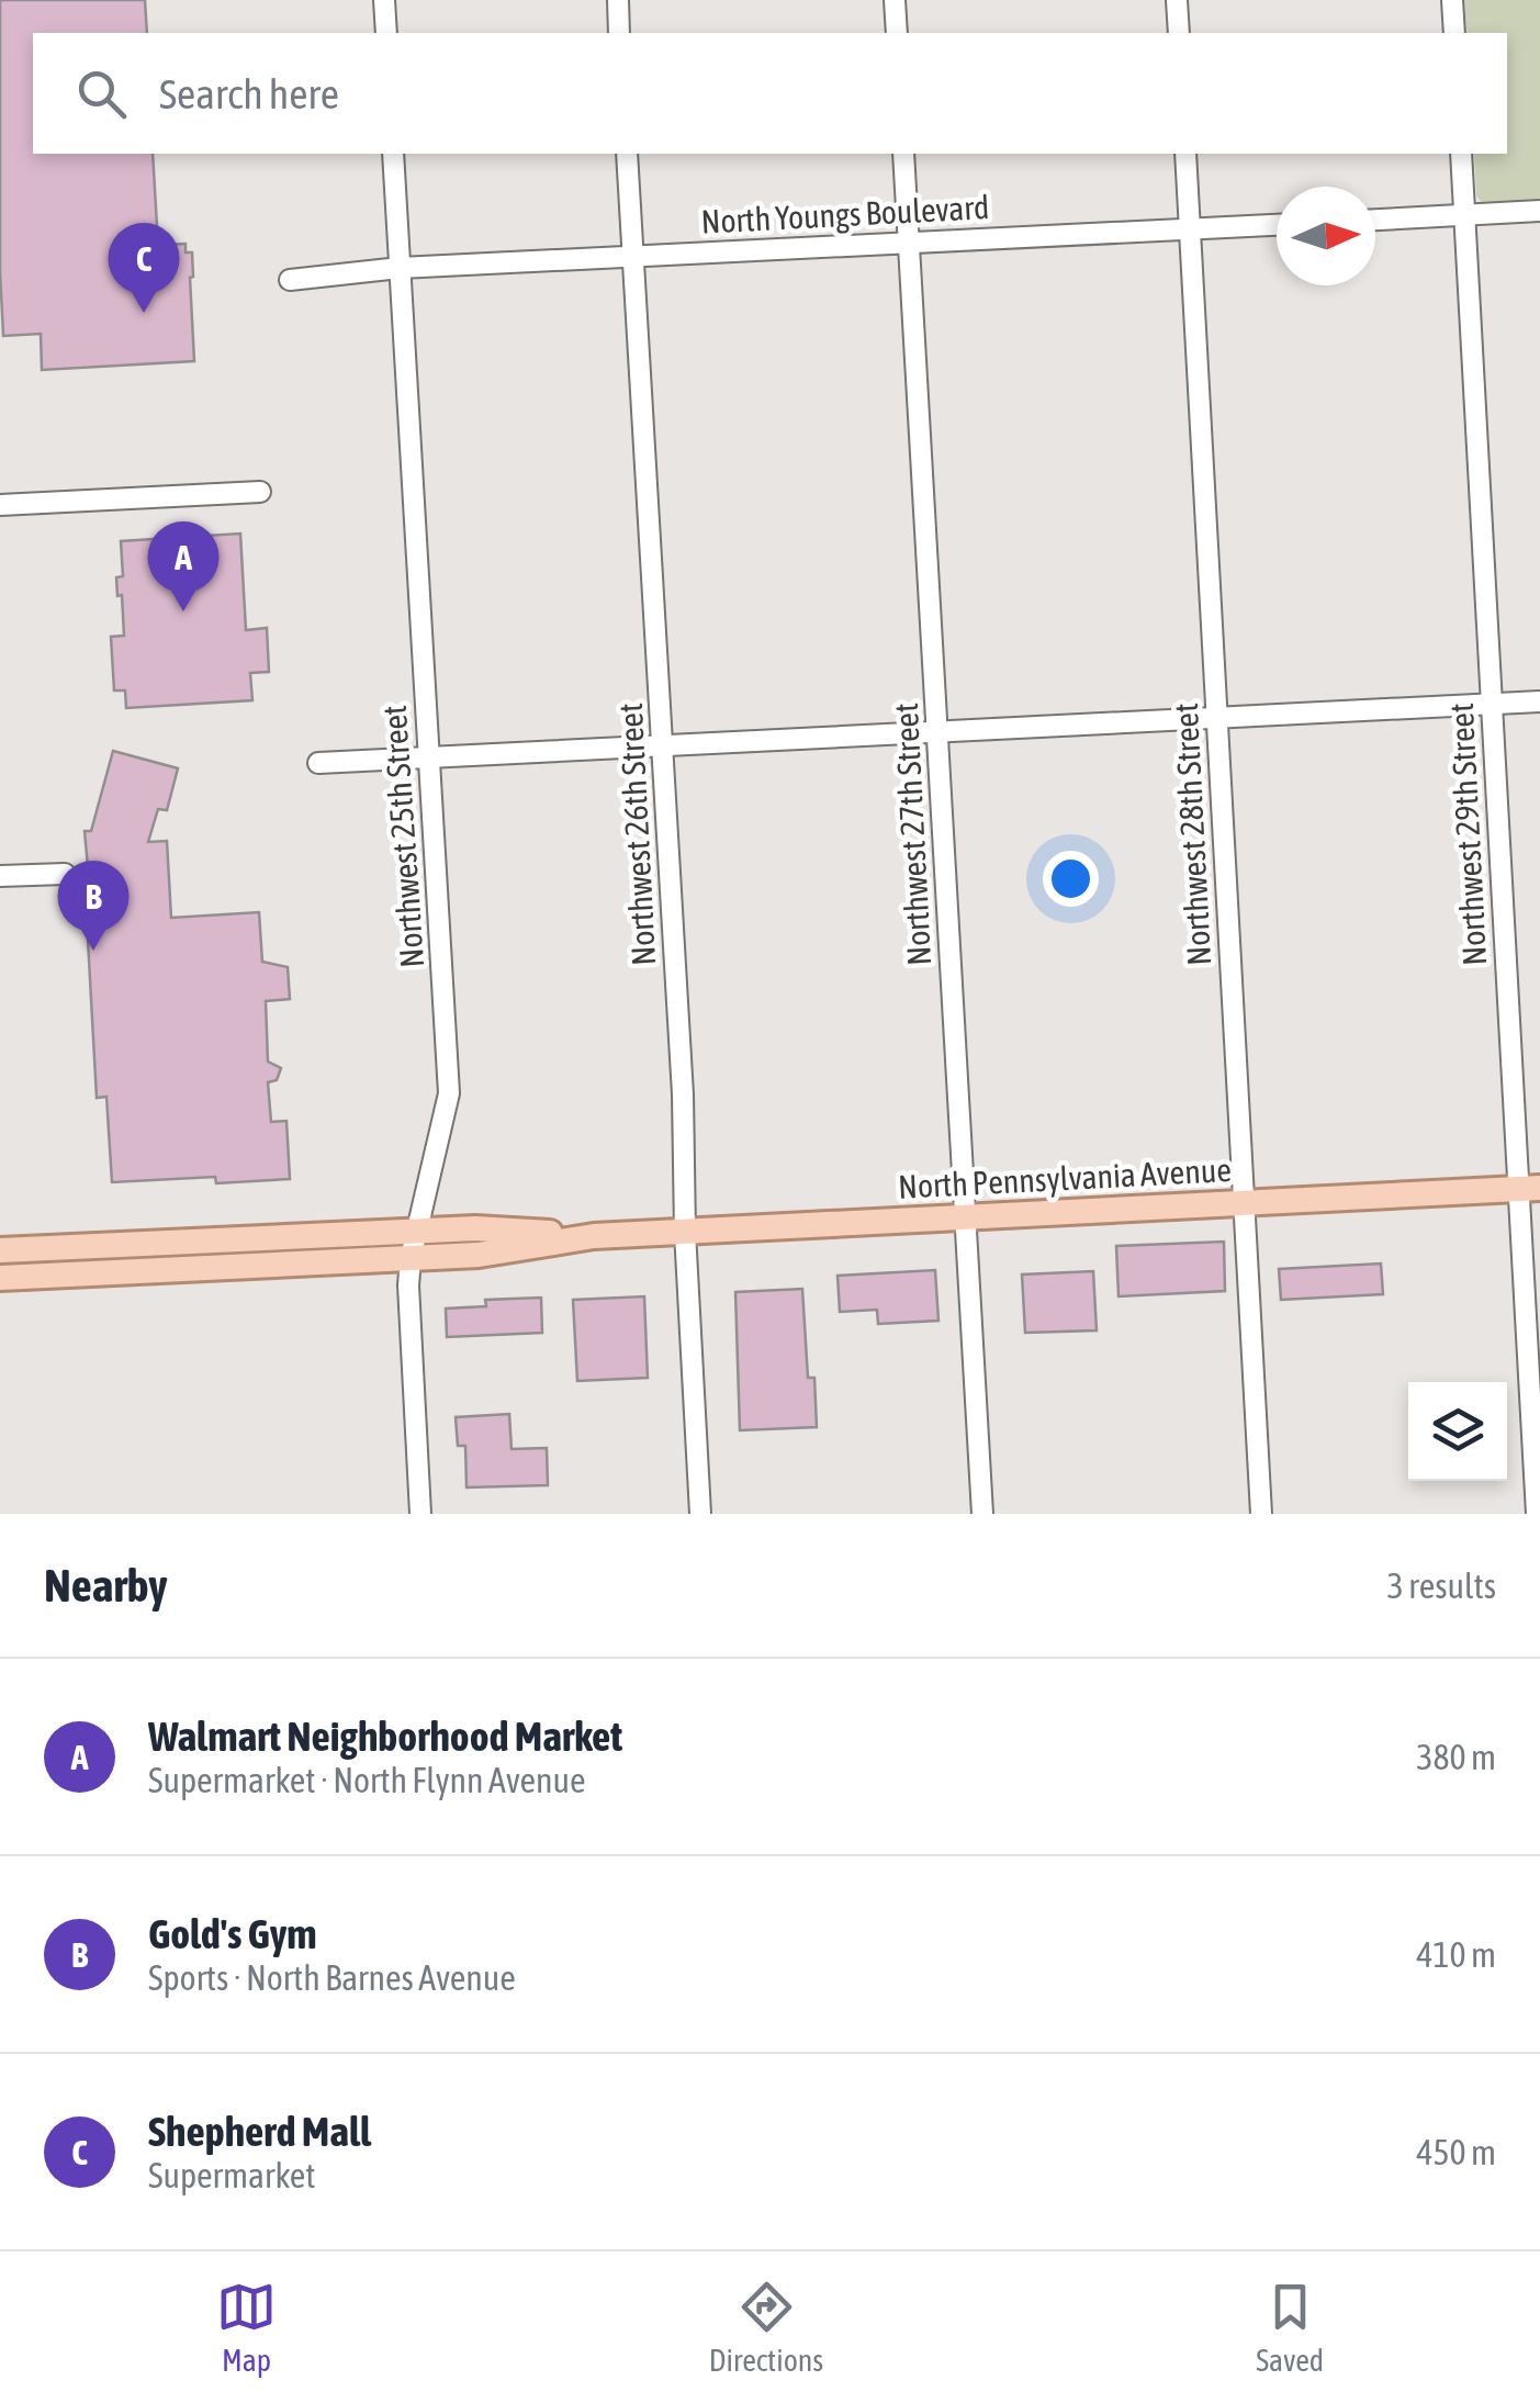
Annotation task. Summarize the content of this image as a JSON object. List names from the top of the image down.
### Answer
{
  "streets": {
    "main road": ["North Pennsylvania Avenue"],
    "street": [
      "North Youngs Boulevard",
      "Northwest 26th Street",
      "Northwest 27th Street",
      "Northwest 28th Street",
      "Northwest 29th Street",
      "Northwest 25th Street"
    ]
  },
  "crossings": [
    ["North Youngs Boulevard", "Northwest 26th Street"],
    ["North Youngs Boulevard", "Northwest 27th Street"],
    ["North Youngs Boulevard", "Northwest 28th Street"],
    ["North Youngs Boulevard", "Northwest 25th Street"],
    ["Northwest 26th Street", "North Pennsylvania Avenue"],
    ["Northwest 27th Street", "North Pennsylvania Avenue"],
    ["Northwest 28th Street", "North Pennsylvania Avenue"],
    ["Northwest 29th Street", "North Pennsylvania Avenue"],
    ["Northwest 25th Street", "North Pennsylvania Avenue"]
  ],
  "north": "right",
  "page": {
    "search": "Search here",
    "pins": ["C", "A", "B"],
    "heading": ["Nearby", "3 results"],
    "list": [
      {
        "mark": "A",
        "name": "Walmart Neighborhood Market",
        "note": "Supermarket · North Flynn Avenue",
        "value": "380 m"
      },
      {
        "mark": "B",
        "name": "Gold's Gym",
        "note": "Sports · North Barnes Avenue",
        "value": "410 m"
      },
      {
        "mark": "C",
        "name": "Shepherd Mall",
        "note": "Supermarket",
        "value": "450 m"
      }
    ],
    "nav": ["Map", "Directions", "Saved"]
  }
}
